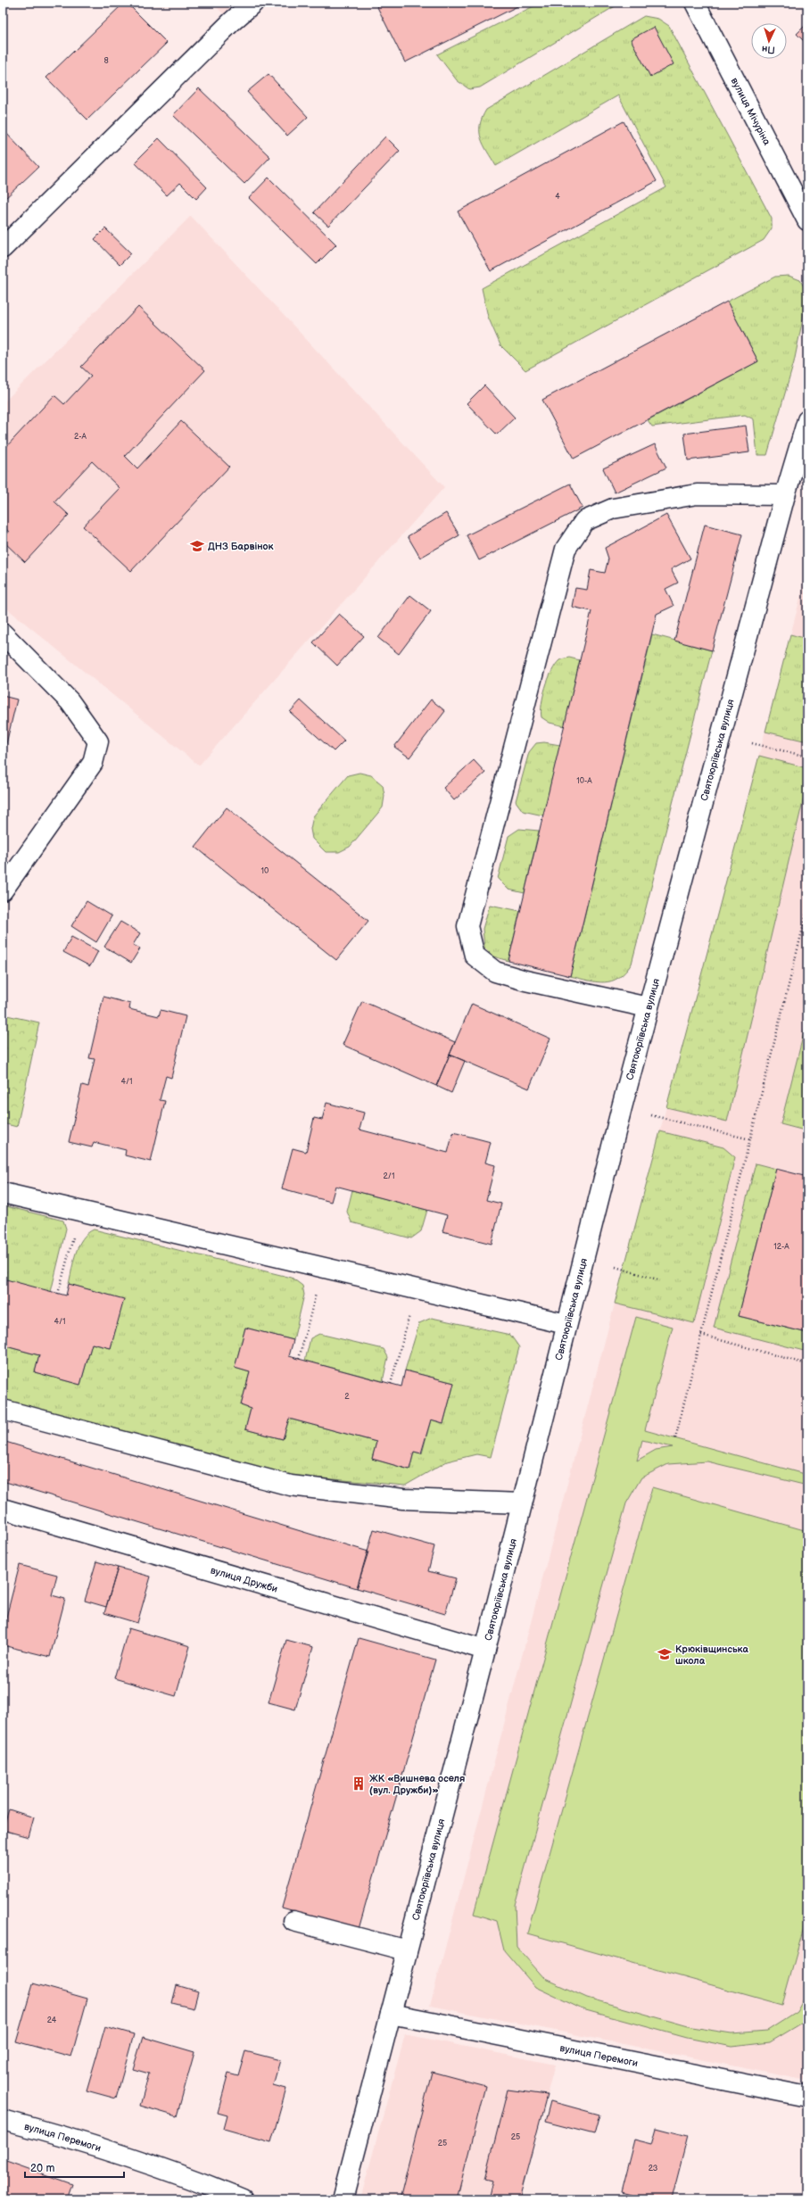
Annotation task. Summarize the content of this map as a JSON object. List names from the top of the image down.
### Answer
{
  "streets": {
    "street": [
      "вулиця Мічуріна",
      "Святоюріївська вулиця",
      "вулиця Дружби",
      "вулиця Перемоги"
    ]
  },
  "crossings": [
    ["Святоюріївська вулиця", "вулиця Дружби"],
    ["Святоюріївська вулиця", "вулиця Перемоги"]
  ],
  "places": {
    "school or university": ["ДНЗ Барвінок", "Крюківщинська школа"],
    "building": ["ЖК «Вишнева оселя (вул. Дружби)»"]
  },
  "house_numbers": [
    "8",
    "4",
    "2-А",
    "10-А",
    "10",
    "4/1",
    "2/1",
    "12-А",
    "4/1",
    "2",
    "24",
    "25",
    "25",
    "23"
  ],
  "scale_bar": "20 m",
  "north": "bottom"
}
